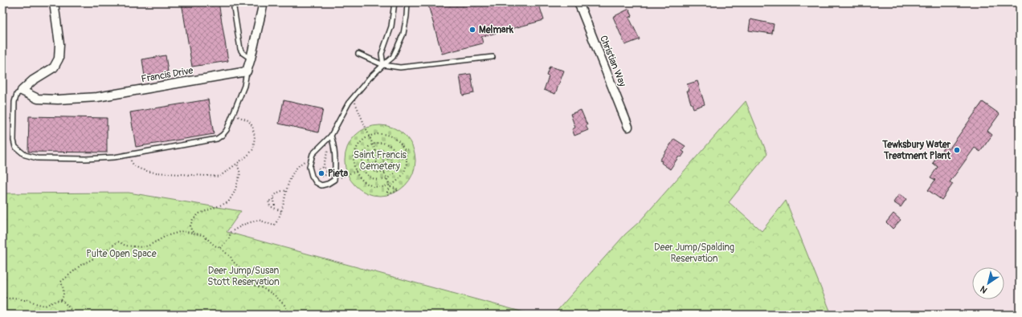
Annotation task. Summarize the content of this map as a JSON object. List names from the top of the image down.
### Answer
{
  "streets": {
    "street": ["Christian Way", "Francis Drive"]
  },
  "parks": [
    "Saint Francis Cemetery",
    "Deer Jump/Spalding Reservation",
    "Pulte Open Space",
    "Deer Jump/Susan Stott Reservation"
  ],
  "places": ["Melmark", "Tewksbury Water Treatment Plant", "Pieta"],
  "north": "bottom left"
}
